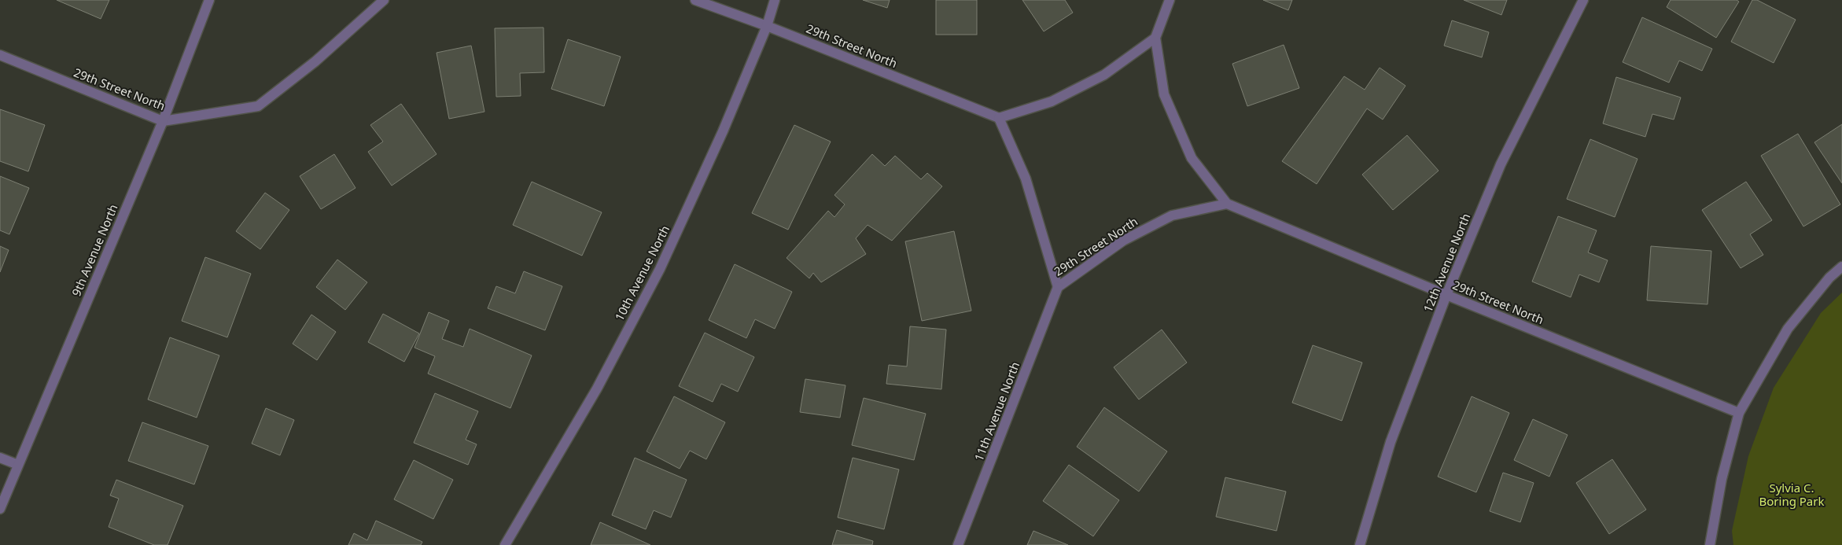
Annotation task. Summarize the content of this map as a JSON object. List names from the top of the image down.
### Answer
{
  "streets": {
    "street": [
      "29th Street North",
      "9th Avenue North",
      "12th Avenue North",
      "10th Avenue North",
      "11th Avenue North"
    ]
  },
  "crossings": [
    ["29th Street North", "9th Avenue North"],
    ["29th Street North", "12th Avenue North"],
    ["29th Street North", "10th Avenue North"],
    ["29th Street North", "11th Avenue North"]
  ],
  "parks": ["Sylvia C. Boring Park"]
}
